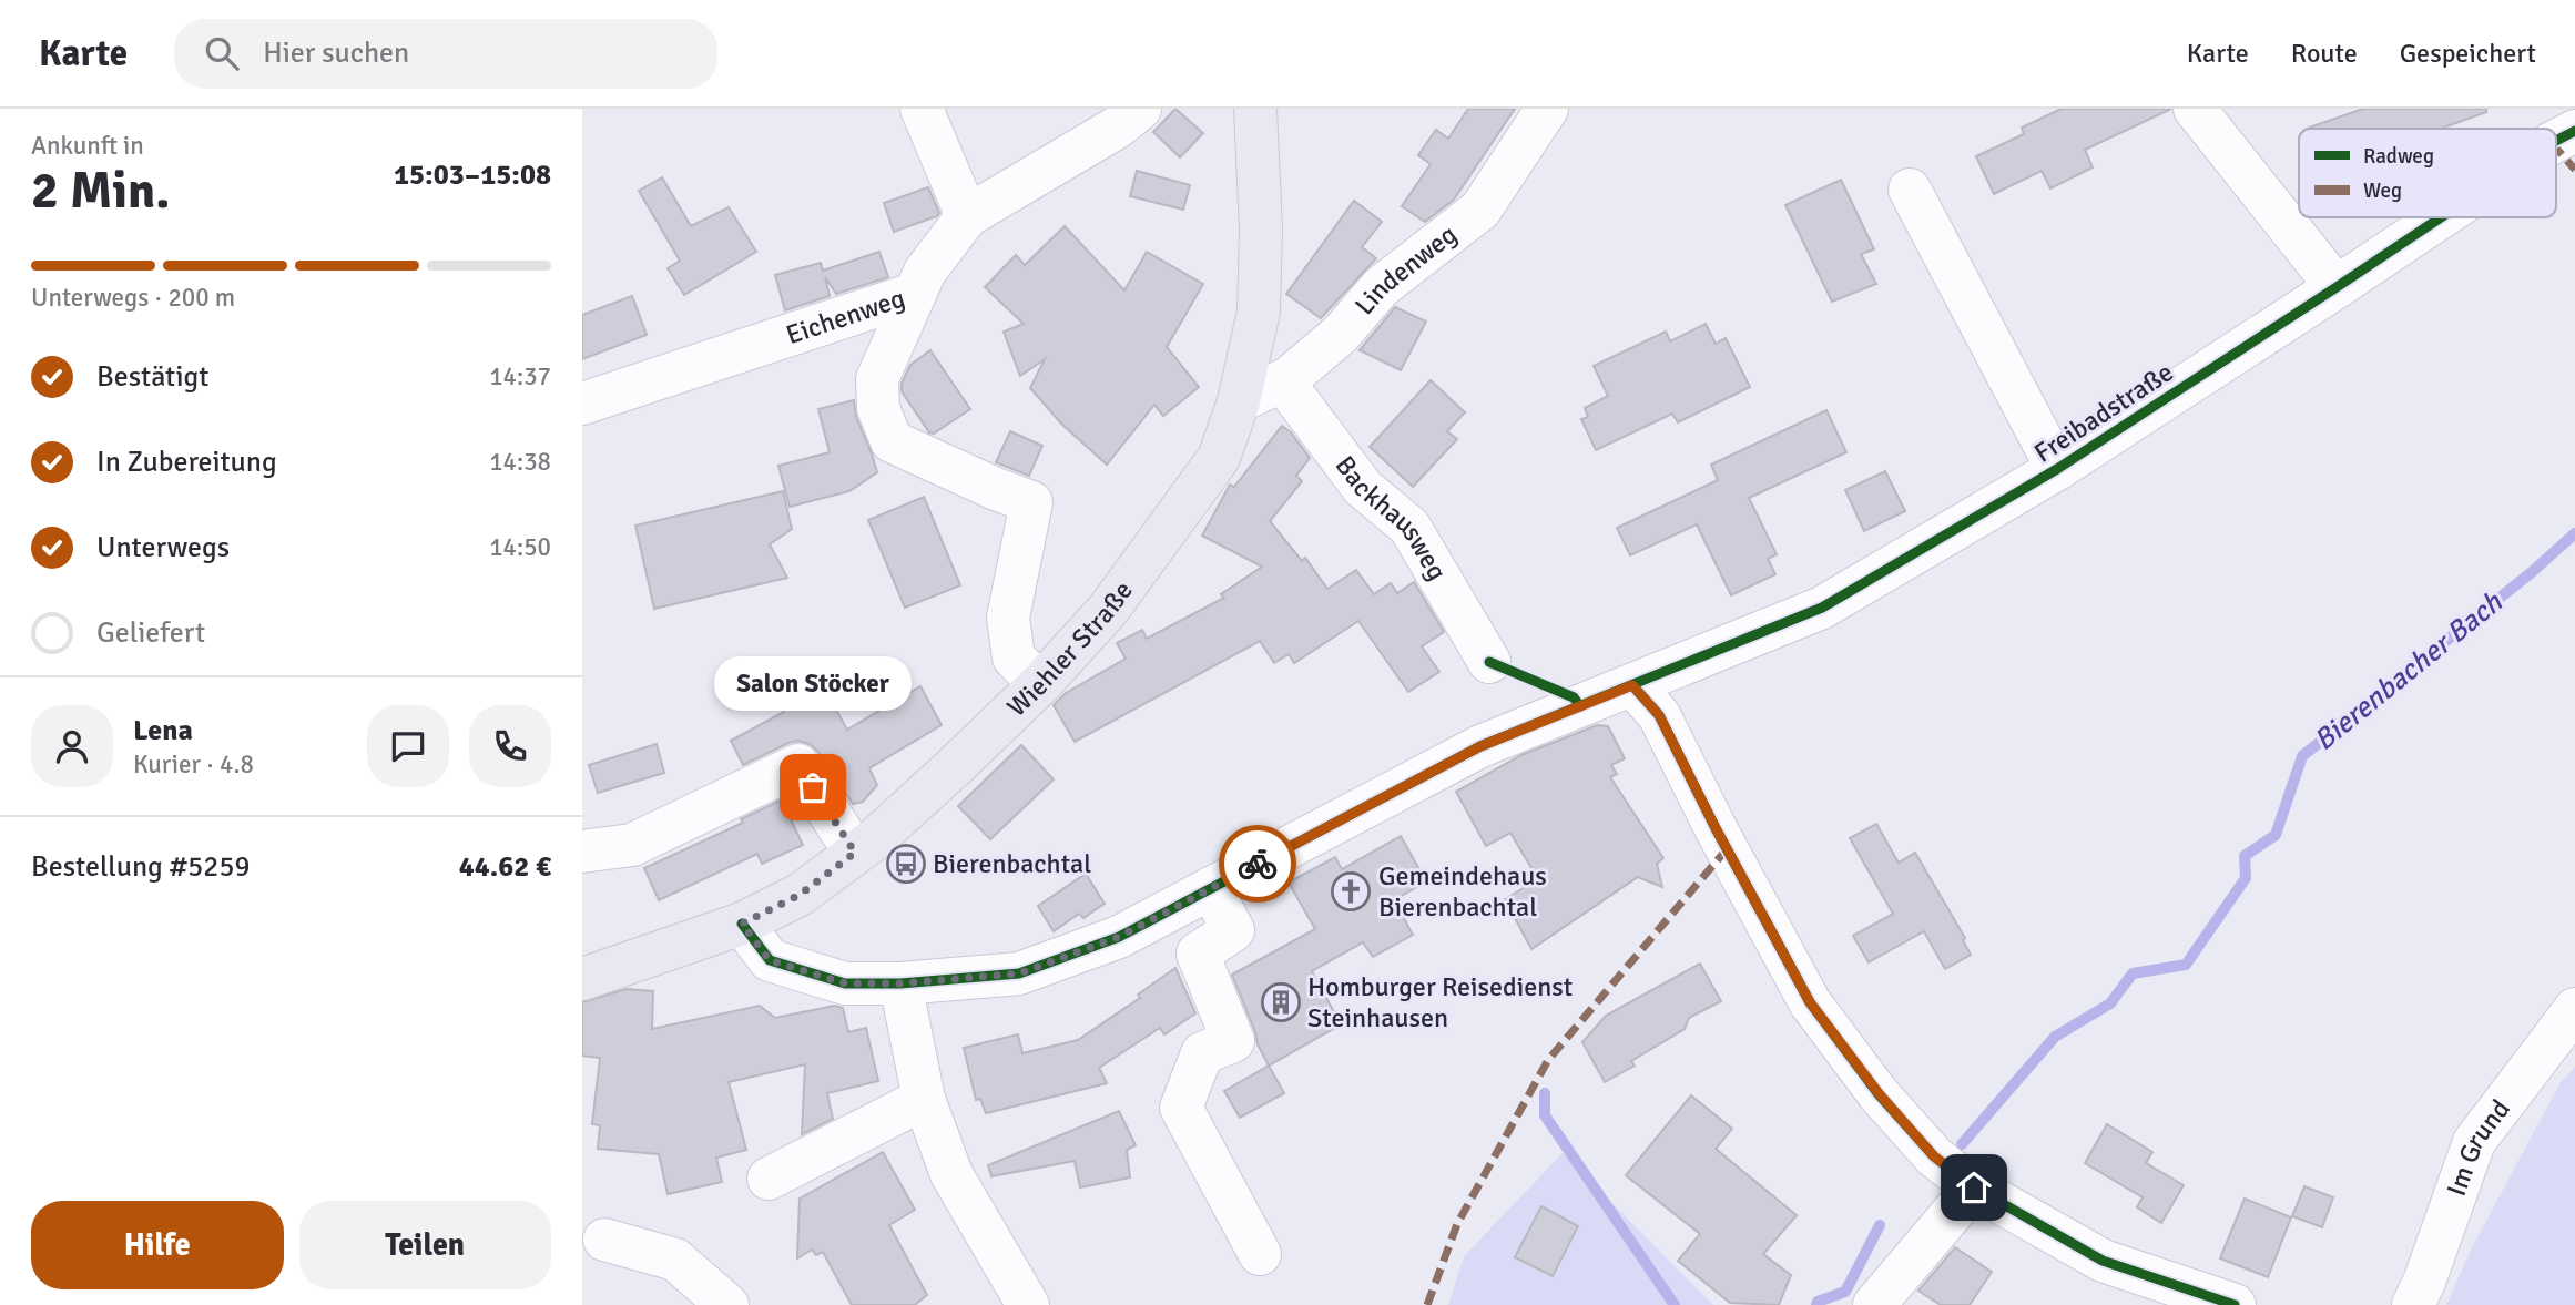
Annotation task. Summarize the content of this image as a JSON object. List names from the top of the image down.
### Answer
{
  "streets": {
    "main road": ["Wiehler Straße"],
    "street": [
      "Lindenweg",
      "Eichenweg",
      "Freibadstraße",
      "Backhausweg",
      "Im Grund"
    ]
  },
  "crossings": [
    ["Lindenweg", "Backhausweg"],
    ["Lindenweg", "Wiehler Straße"],
    ["Freibadstraße", "Wiehler Straße"]
  ],
  "water": ["Bierenbacher Bach"],
  "places": {
    "other": ["Salon Stöcker"],
    "bus stop": ["Bierenbachtal"],
    "church": ["Gemeindehaus Bierenbachtal"],
    "building": ["Homburger Reisedienst Steinhausen"]
  },
  "legend": ["Radweg", "Weg"],
  "page": {
    "header": "Karte",
    "search": "Hier suchen",
    "nav": ["Karte", "Route", "Gespeichert"],
    "heading": ["2 Min.", "Ankunft in", "15:03–15:08"],
    "panel": [
      "Lena",
      "Kurier · 4.8",
      "Bestellung #5259",
      "44.62 €"
    ],
    "bar": "Unterwegs · 200 m",
    "list": [
      ["Bestätigt", "14:37"],
      ["In Zubereitung", "14:38"],
      ["Unterwegs", "14:50"],
      "Geliefert"
    ],
    "bubble": "Salon Stöcker",
    "buttons": ["Hilfe", "Teilen"]
  }
}
